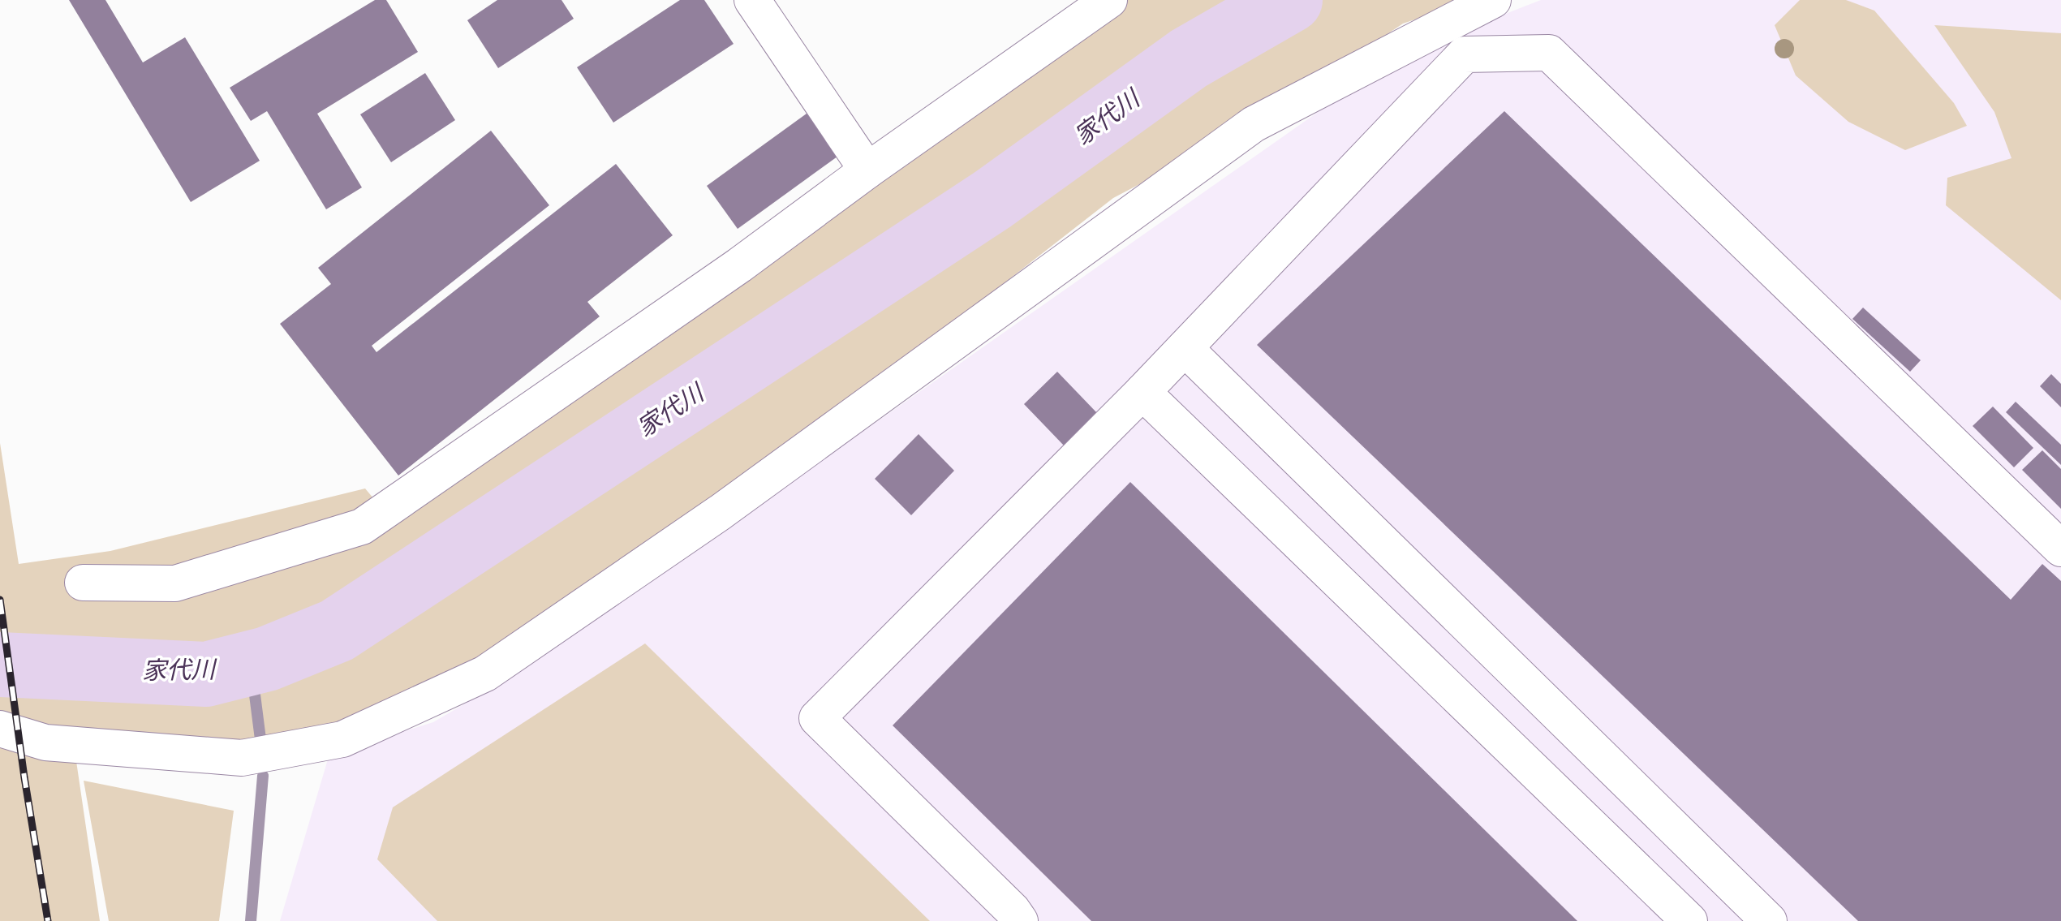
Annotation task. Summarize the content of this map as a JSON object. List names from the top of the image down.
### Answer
{
  "water": ["家代川"]
}
